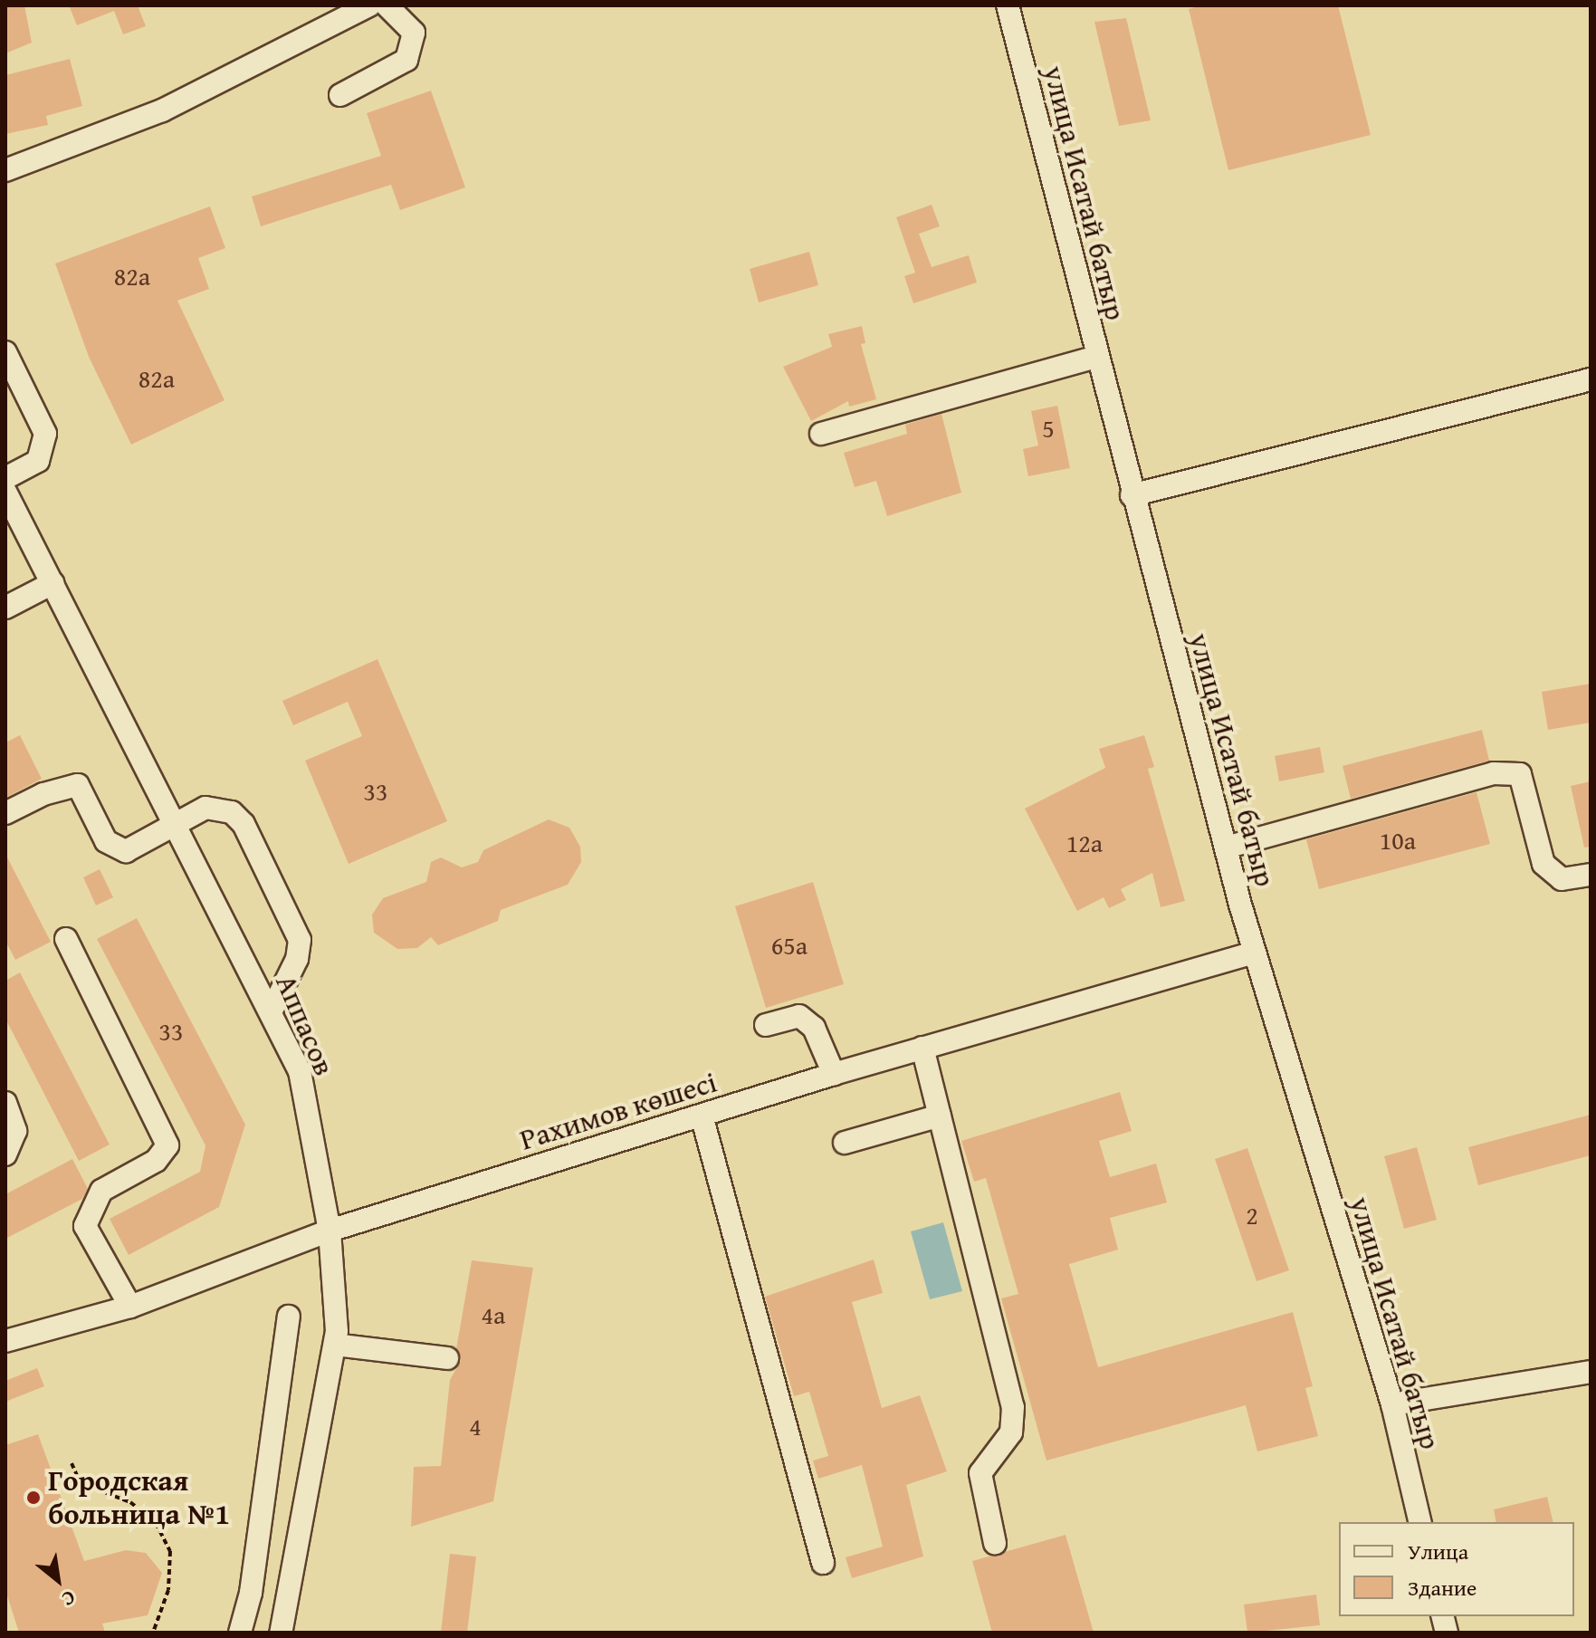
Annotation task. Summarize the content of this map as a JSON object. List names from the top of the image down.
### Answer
{
  "streets": {
    "street": ["улица Исатай батыр", "Аппасов", "Рахимов көшесі"]
  },
  "crossings": [
    ["улица Исатай батыр", "Рахимов көшесі"],
    ["Аппасов", "Рахимов көшесі"]
  ],
  "places": ["Городская больница №1"],
  "house_numbers": [
    "82а",
    "82а",
    "5",
    "33",
    "10а",
    "12а",
    "65а",
    "33",
    "2",
    "4а",
    "4"
  ],
  "legend": ["Улица", "Здание"],
  "north": "bottom right"
}
